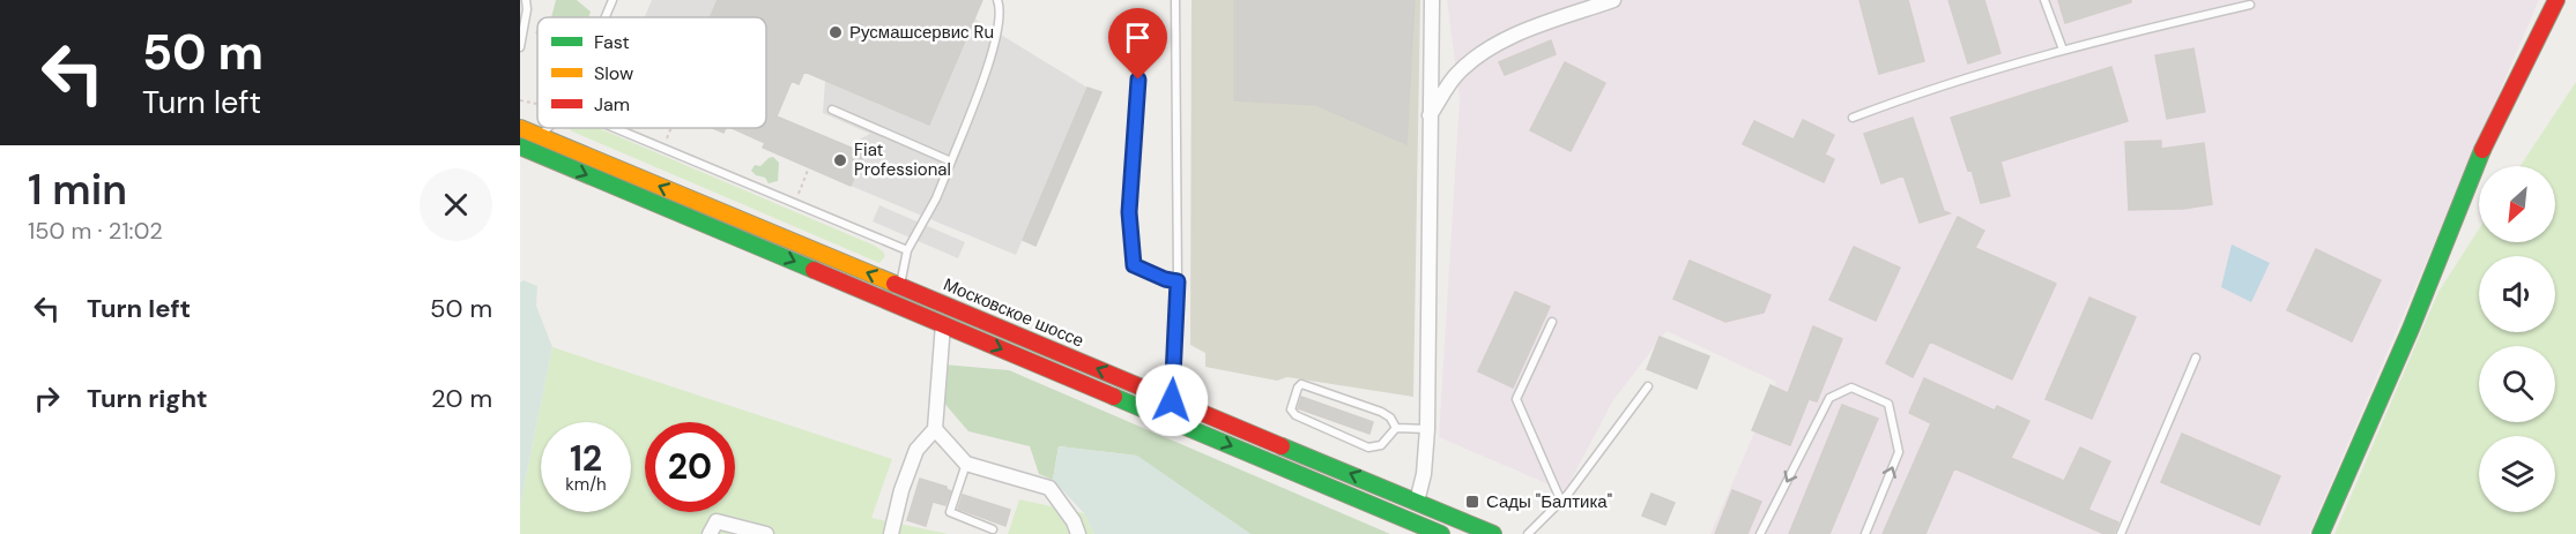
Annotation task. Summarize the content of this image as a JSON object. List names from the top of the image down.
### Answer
{
  "streets": {
    "main road": ["Московское шоссе"]
  },
  "places": {
    "other": ["Русмашсервис Ru", "Fiat Professional"],
    "transit": ["Сады \"Балтика\""]
  },
  "legend": ["Fast", "Slow", "Jam"],
  "north": "bottom left",
  "page": {
    "turn": ["50 m", "Turn left"],
    "heading": ["1 min", "150 m · 21:02"],
    "list": [
      {
        "name": "Turn left",
        "value": "50 m"
      },
      {
        "name": "Turn right",
        "value": "20 m"
      }
    ],
    "speed": "12 km/h",
    "limit": "20"
  }
}
